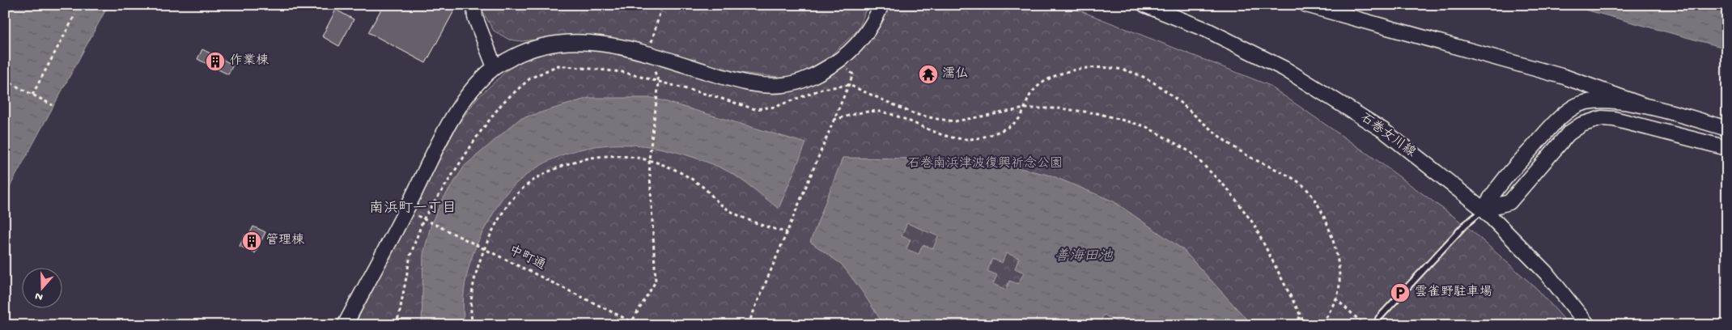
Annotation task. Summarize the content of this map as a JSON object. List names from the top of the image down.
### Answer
{
  "streets": {
    "street": ["石巻女川線"],
    "path": ["中町通"]
  },
  "districts": ["南浜町一丁目"],
  "water": ["善海田池"],
  "parks": ["石巻南浜津波復興祈念公園"],
  "places": {
    "building": ["作業棟", "管理棟"],
    "temple": ["濡仏"],
    "parking": ["雲雀野駐車場"]
  },
  "north": "bottom"
}
